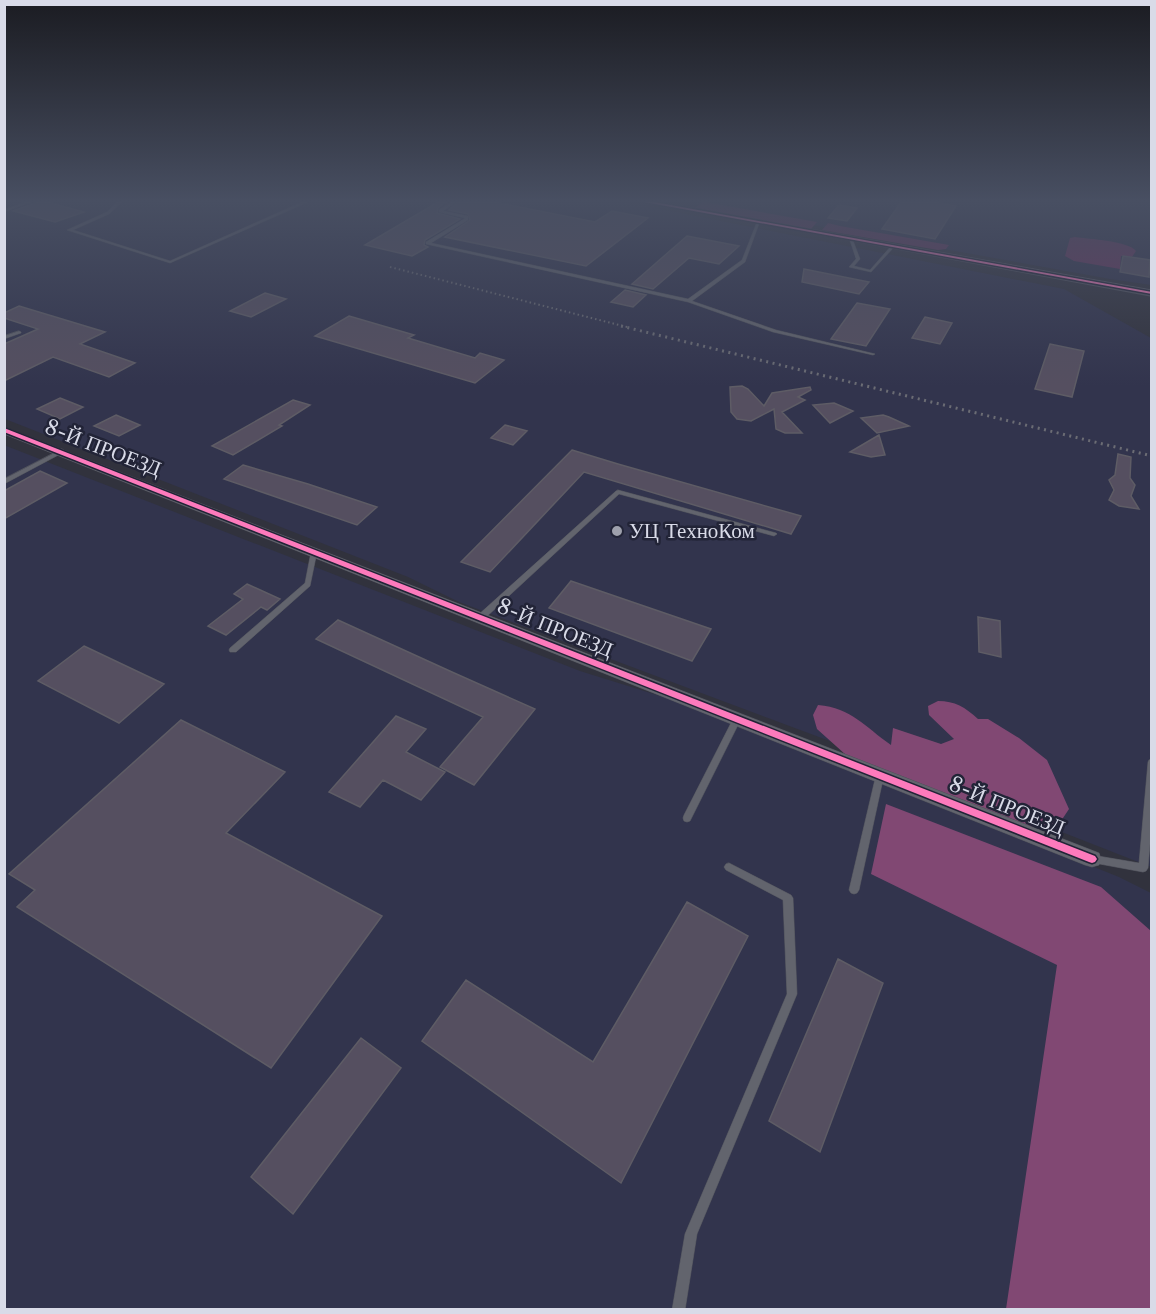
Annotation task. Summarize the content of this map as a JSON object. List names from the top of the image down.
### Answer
{
  "streets": {
    "street": ["8-Й ПРОЕЗД"]
  },
  "places": ["УЦ ТехноКом"]
}
